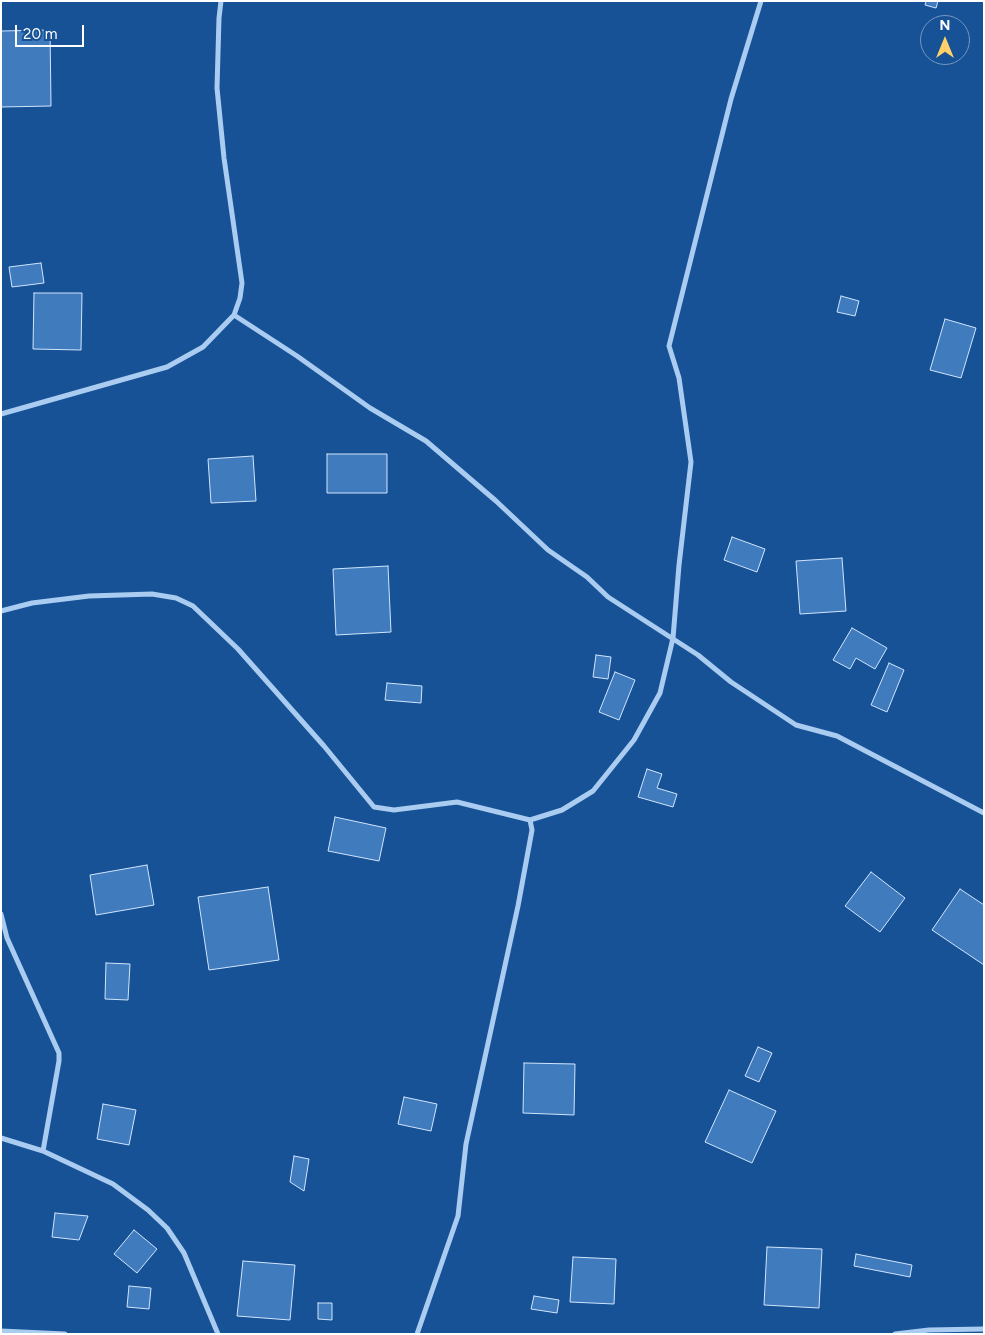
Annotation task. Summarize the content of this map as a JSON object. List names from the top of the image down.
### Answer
{
  "scale_bar": "20 m",
  "north": "top"
}
